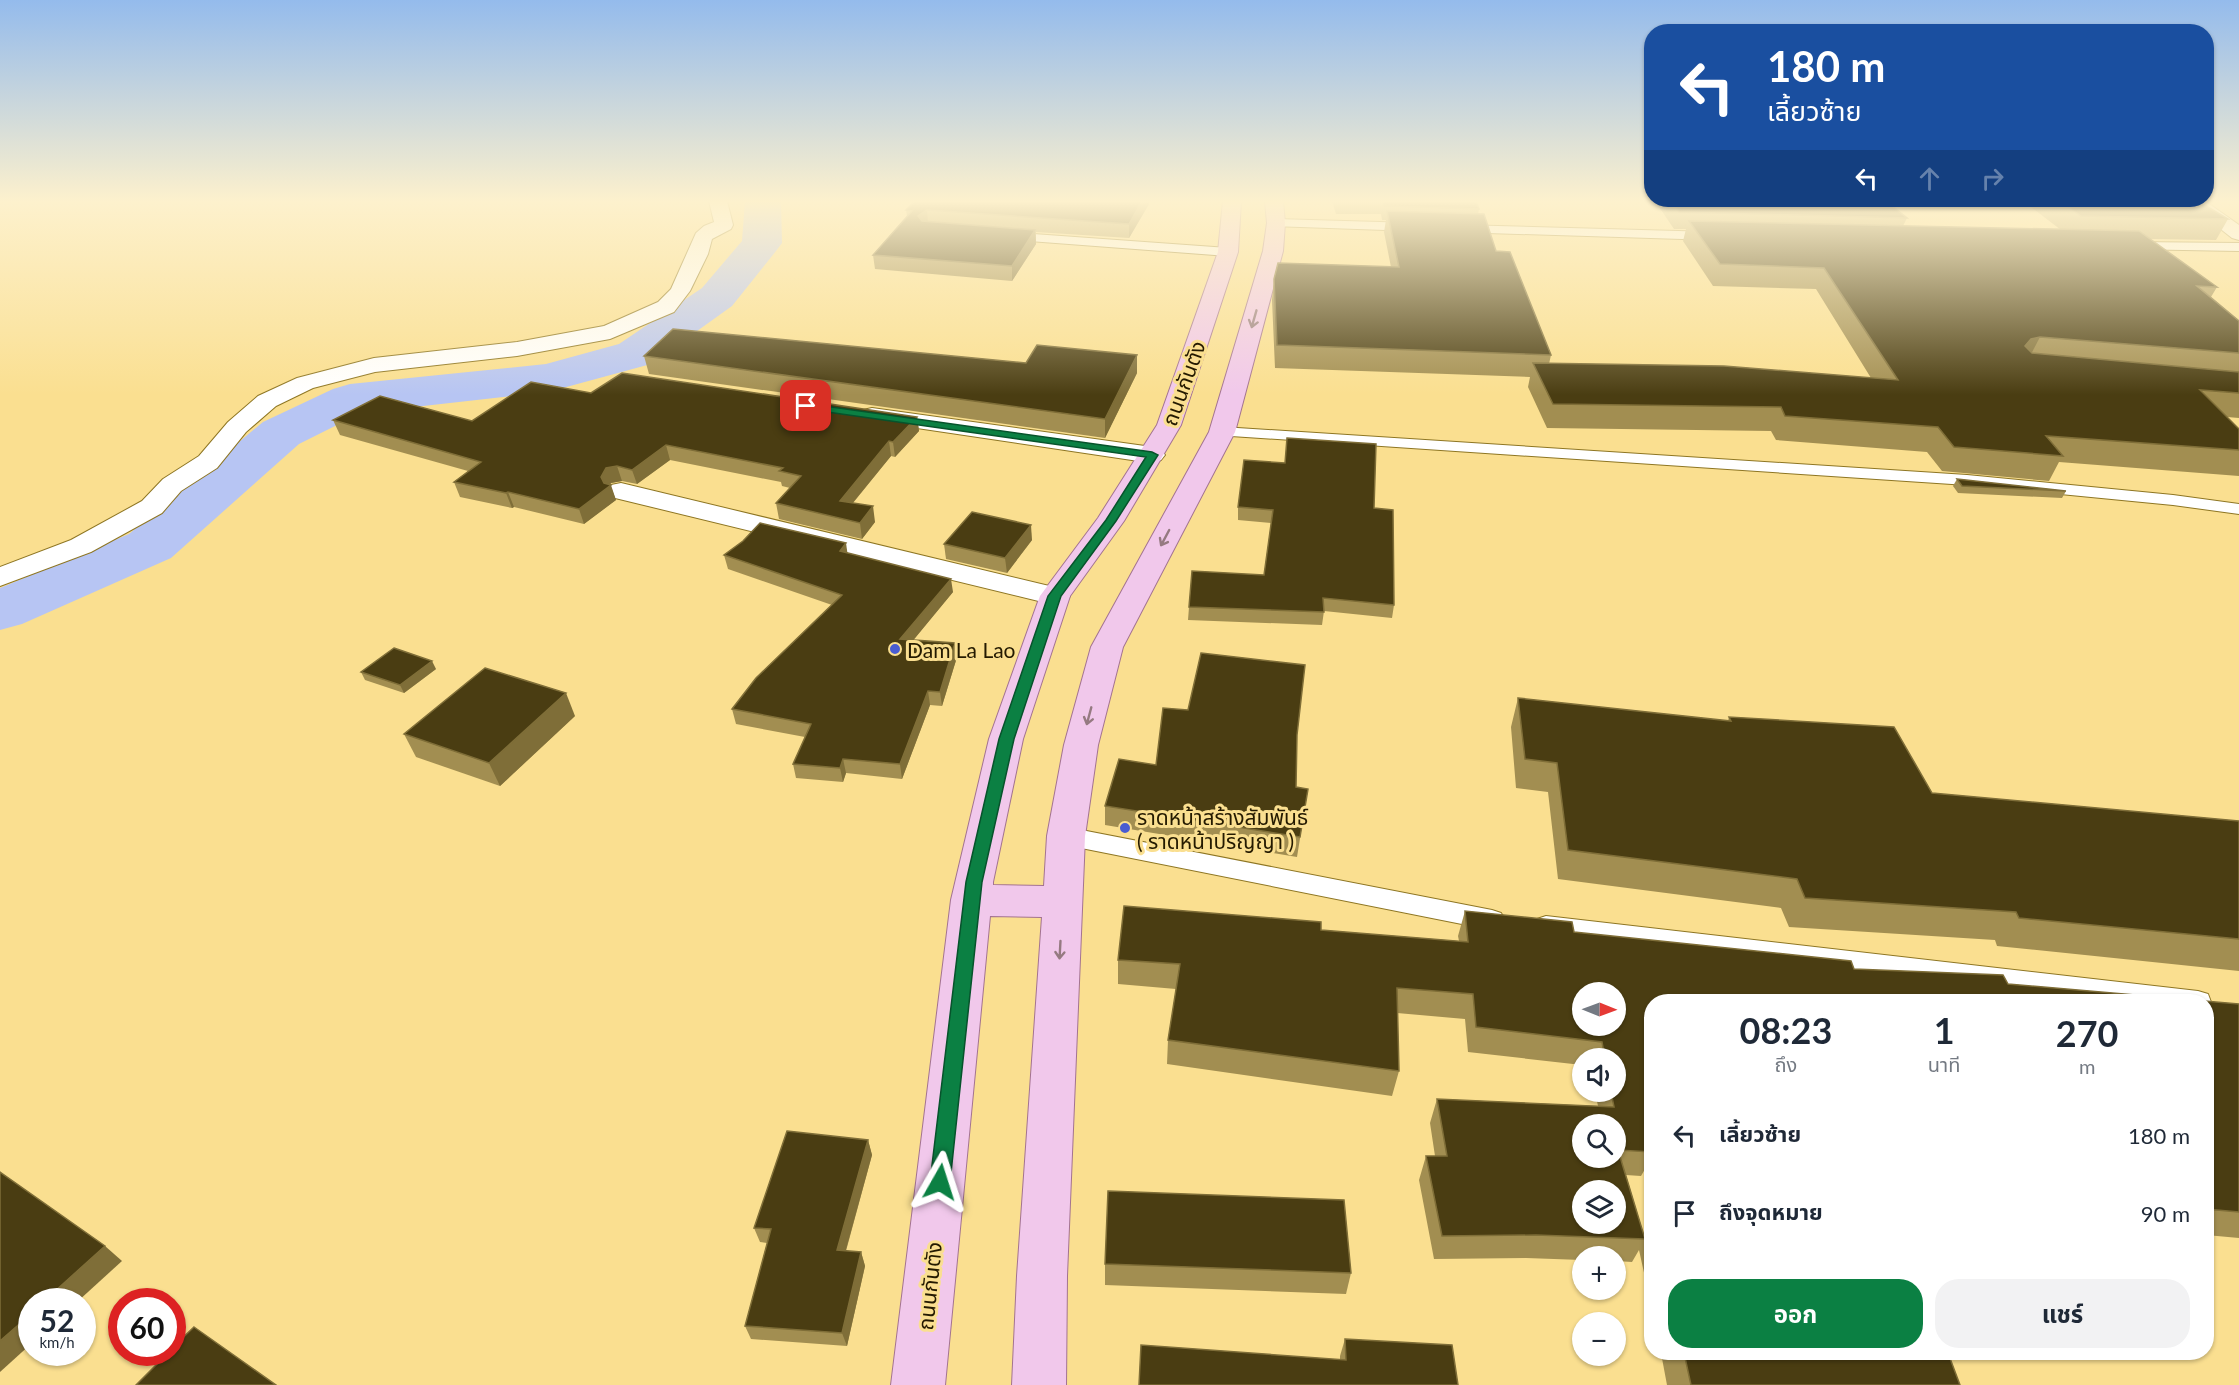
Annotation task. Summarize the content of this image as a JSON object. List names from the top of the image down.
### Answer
{
  "streets": {
    "main road": ["ถนนกันตัง"]
  },
  "places": ["Dam La Lao", "ราดหน้าสร้างสัมพันธ์ ( ราดหน้าปริญญา )"],
  "north": "right",
  "page": {
    "turn": ["180 m", "เลี้ยวซ้าย"],
    "map_buttons": ["+", "−"],
    "eta": [
      "08:23",
      "ถึง",
      "1",
      "นาที",
      "270",
      "m"
    ],
    "list": [
      {
        "name": "เลี้ยวซ้าย",
        "value": "180 m"
      },
      {
        "name": "ถึงจุดหมาย",
        "value": "90 m"
      }
    ],
    "buttons": ["ออก", "แชร์"],
    "speed": "52 km/h",
    "limit": "60"
  }
}
